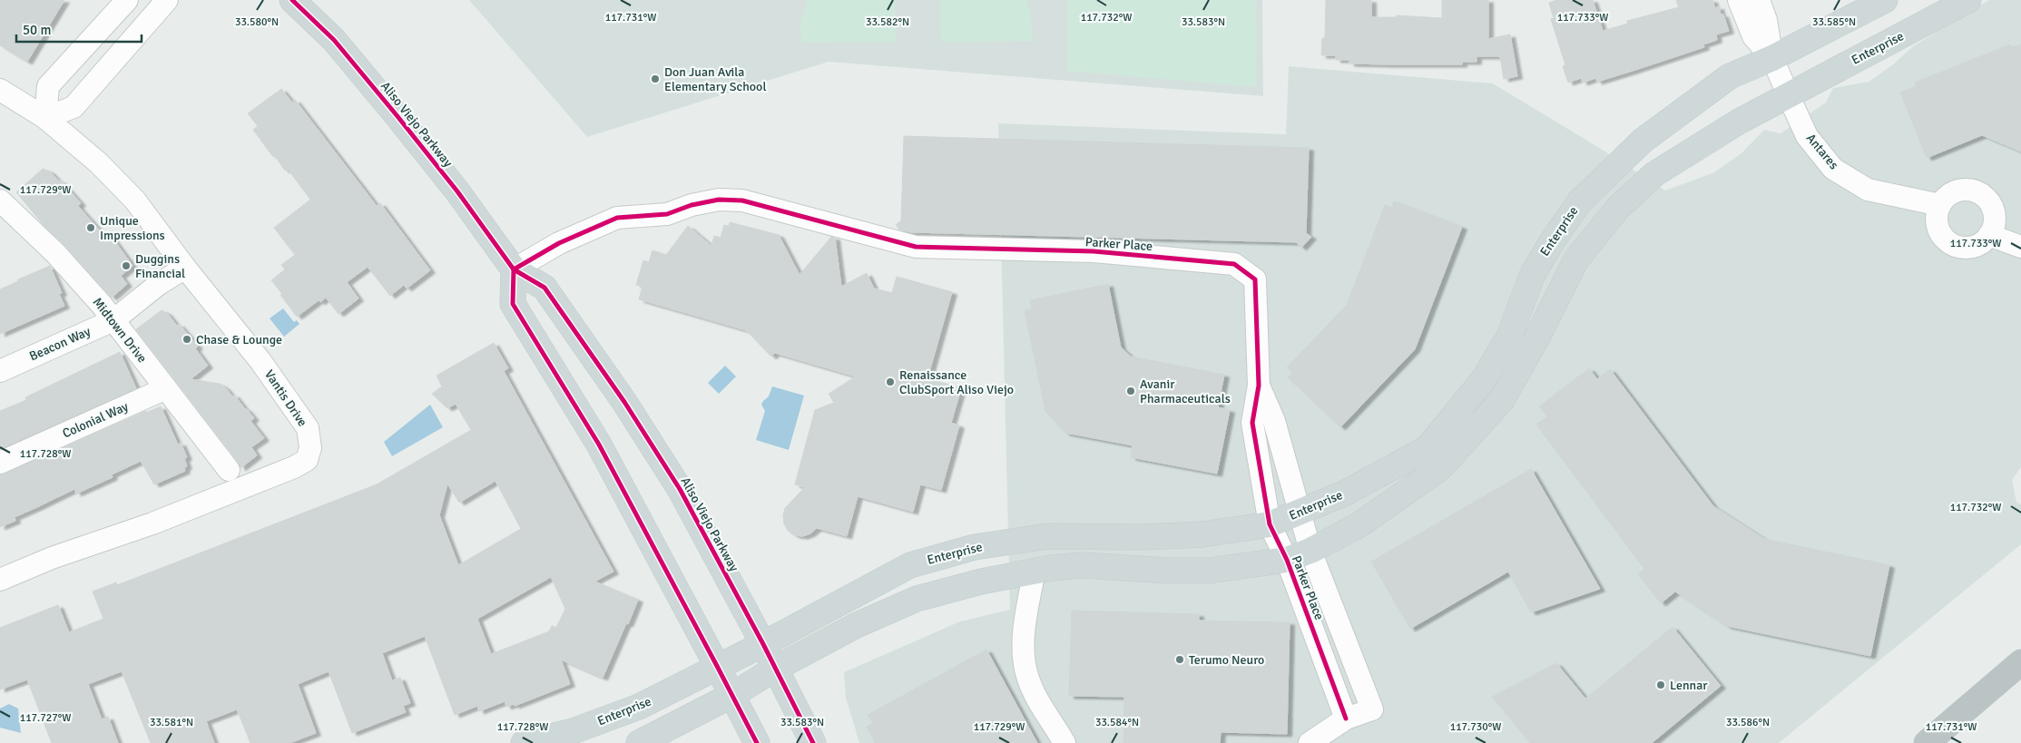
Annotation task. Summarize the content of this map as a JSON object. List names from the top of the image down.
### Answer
{
  "streets": {
    "main road": ["Enterprise", "Aliso Viejo Parkway"],
    "street": [
      "Antares",
      "Parker Place",
      "Midtown Drive",
      "Beacon Way",
      "Vantis Drive",
      "Colonial Way"
    ]
  },
  "crossings": [
    ["Enterprise", "Aliso Viejo Parkway"],
    ["Enterprise", "Antares"],
    ["Enterprise", "Parker Place"],
    ["Aliso Viejo Parkway", "Parker Place"],
    ["Midtown Drive", "Beacon Way"],
    ["Midtown Drive", "Colonial Way"],
    ["Beacon Way", "Vantis Drive"]
  ],
  "places": [
    "Don Juan Avila Elementary School",
    "Unique Impressions",
    "Duggins Financial",
    "Chase & Lounge",
    "Renaissance ClubSport Aliso Viejo",
    "Avanir Pharmaceuticals",
    "Terumo Neuro",
    "Lennar"
  ],
  "scale_bar": "50 m",
  "coordinates": [
    "117.731°W",
    "117.732°W",
    "117.733°W",
    "33.580°N",
    "33.582°N",
    "33.583°N",
    "33.585°N",
    "117.729°W",
    "117.728°W",
    "117.727°W",
    "33.581°N",
    "33.584°N",
    "33.586°N",
    "117.730°W"
  ]
}
